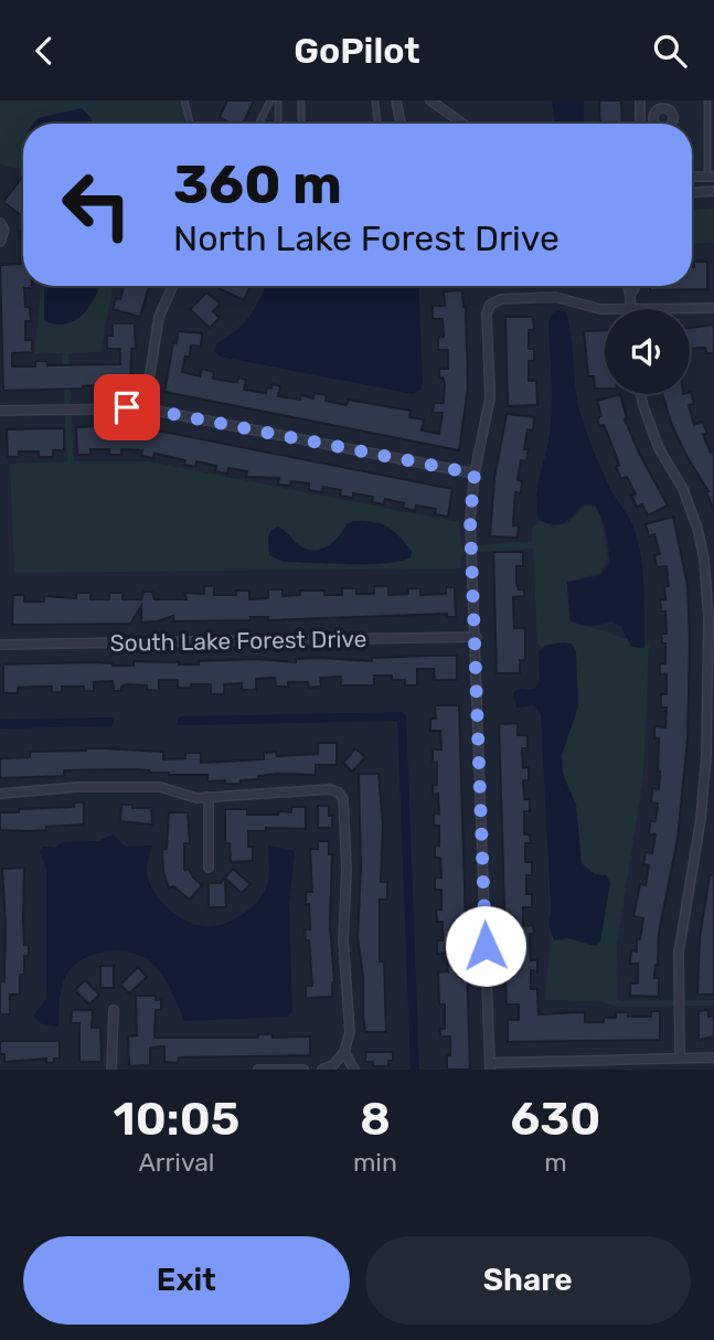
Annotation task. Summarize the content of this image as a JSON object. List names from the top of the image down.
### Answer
{
  "streets": {
    "street": ["South Lake Forest Drive"]
  },
  "page": {
    "header": "GoPilot",
    "turn": ["360 m", "North Lake Forest Drive"],
    "eta": [
      "10:05",
      "Arrival",
      "8",
      "min",
      "630",
      "m"
    ],
    "buttons": ["Exit", "Share"]
  }
}
